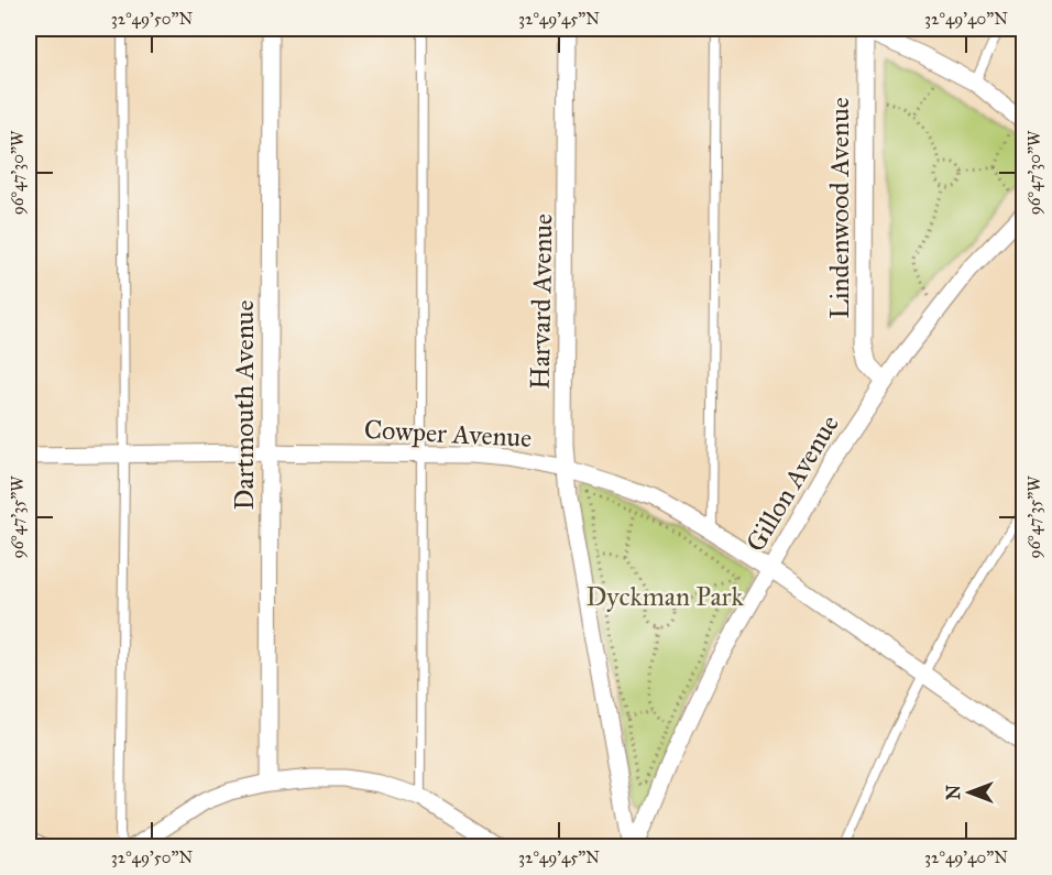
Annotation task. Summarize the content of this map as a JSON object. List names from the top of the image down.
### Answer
{
  "streets": {
    "street": [
      "Lindenwood Avenue",
      "Harvard Avenue",
      "Dartmouth Avenue",
      "Cowper Avenue",
      "Gillon Avenue"
    ]
  },
  "crossings": [
    ["Lindenwood Avenue", "Gillon Avenue"],
    ["Harvard Avenue", "Cowper Avenue"],
    ["Harvard Avenue", "Gillon Avenue"],
    ["Dartmouth Avenue", "Cowper Avenue"],
    ["Cowper Avenue", "Gillon Avenue"]
  ],
  "parks": ["Dyckman Park"],
  "north": "left",
  "coordinates": [
    "32°49'50\"N",
    "32°49'45\"N",
    "32°49'40\"N",
    "96°47'30\"W",
    "96°47'35\"W"
  ]
}
